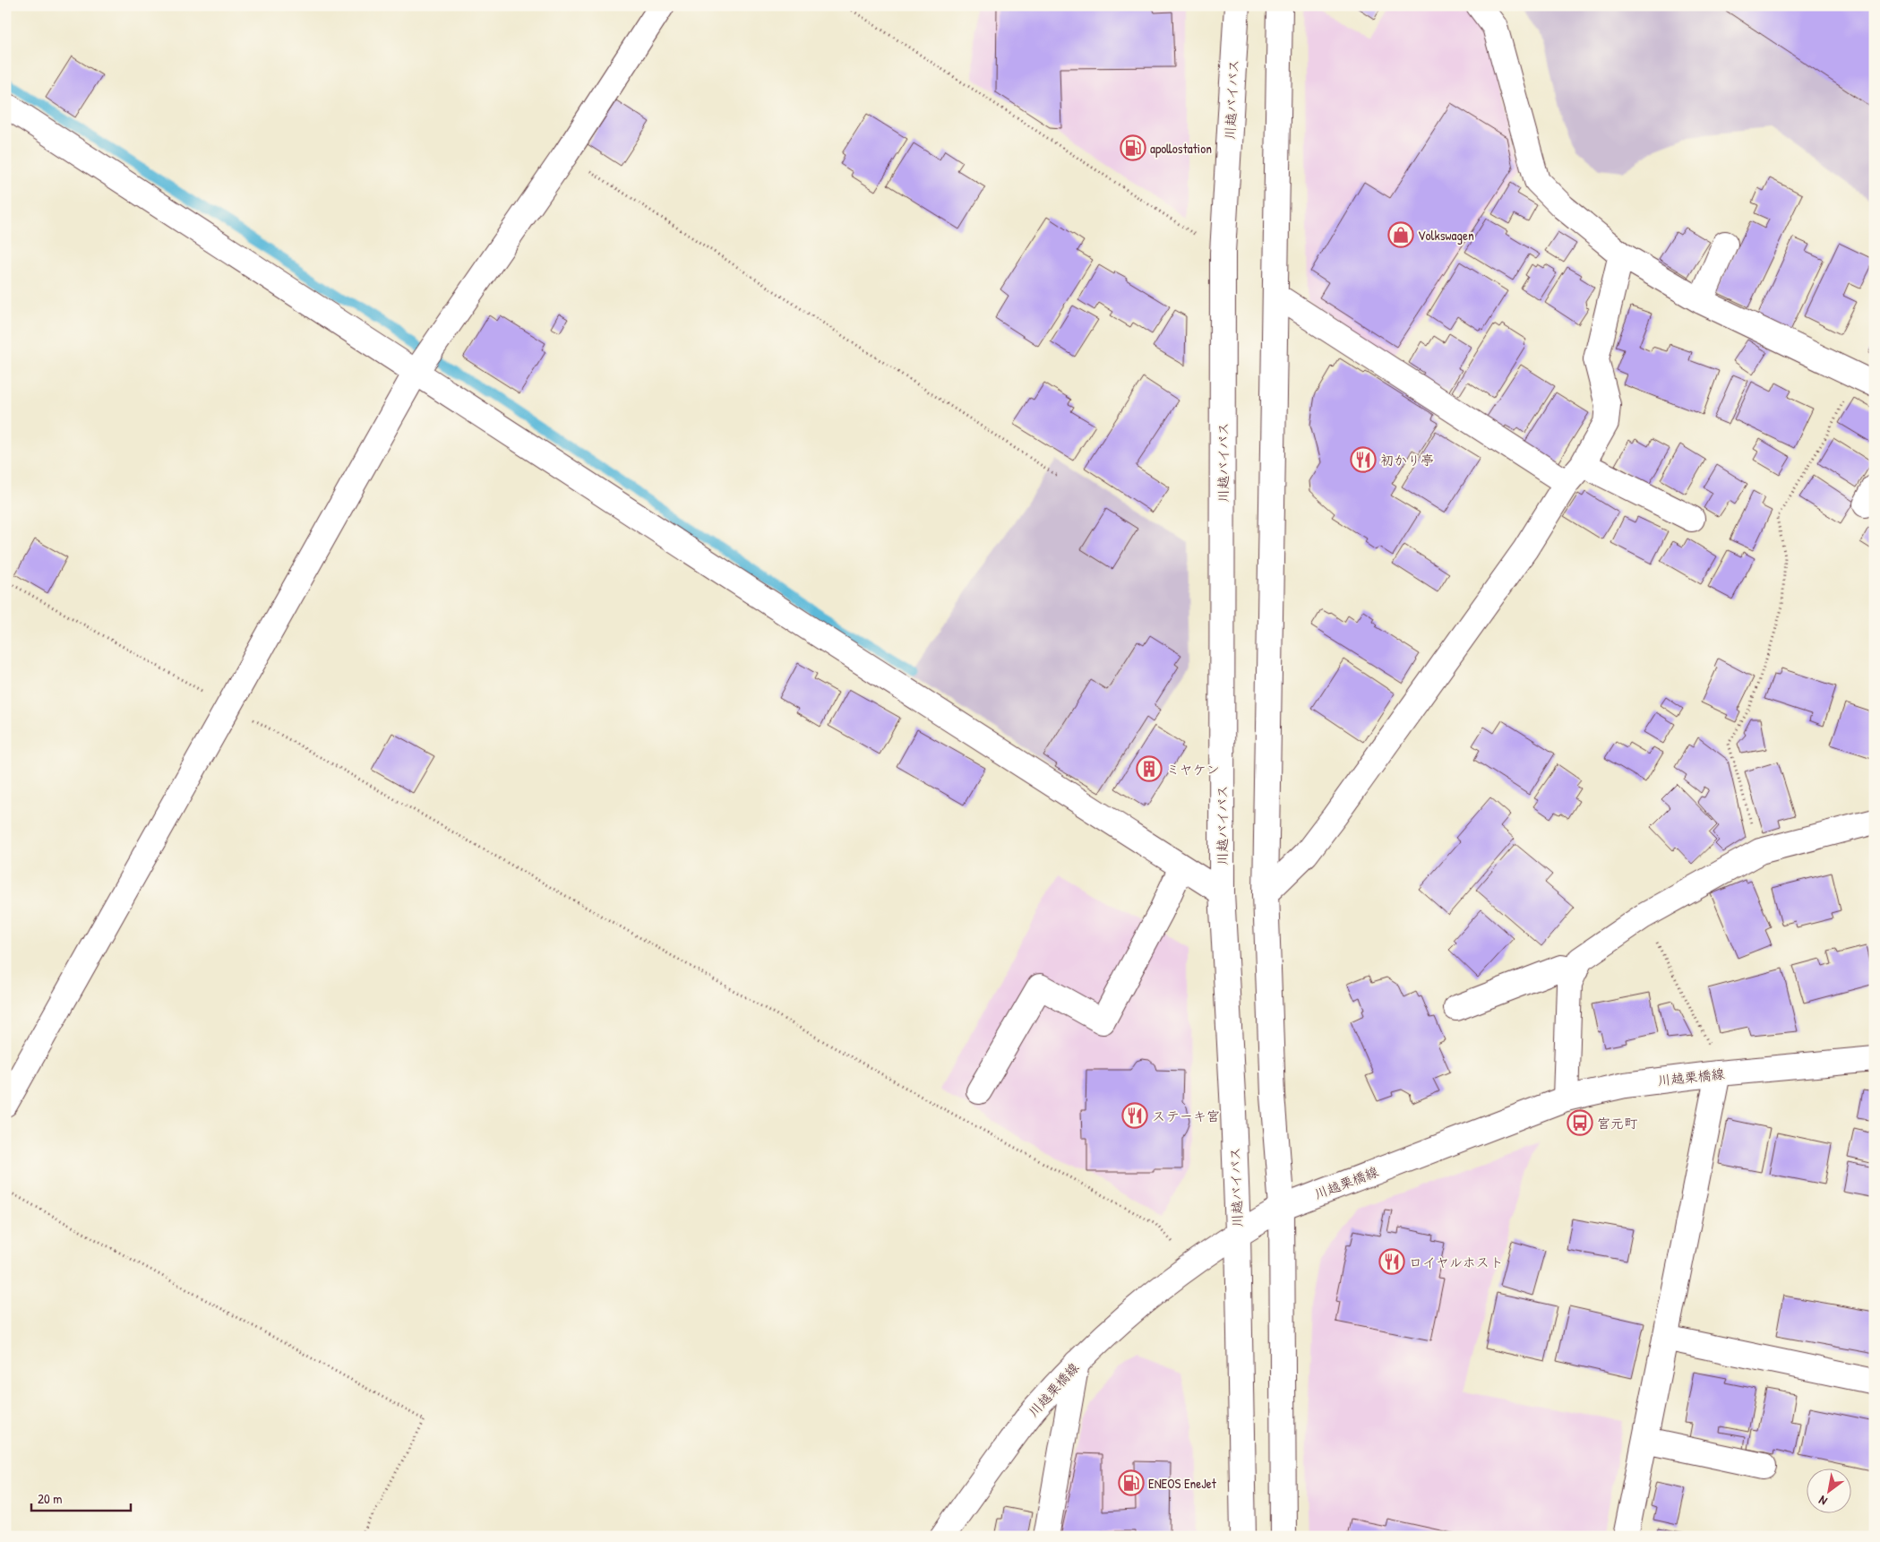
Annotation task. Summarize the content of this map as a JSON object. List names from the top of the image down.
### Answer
{
  "streets": {
    "main road": ["川越バイパス", "川越栗橋線"]
  },
  "crossings": [
    ["川越バイパス", "川越栗橋線"]
  ],
  "places": {
    "fuel station": ["apollostation", "ENEOS EneJet"],
    "shop": ["Volkswagen"],
    "restaurant": ["初かり亭", "ステーキ宮", "ロイヤルホスト"],
    "building": ["ミヤケン"],
    "bus stop": ["宮元町"]
  },
  "scale_bar": "20 m",
  "north": "bottom left"
}
